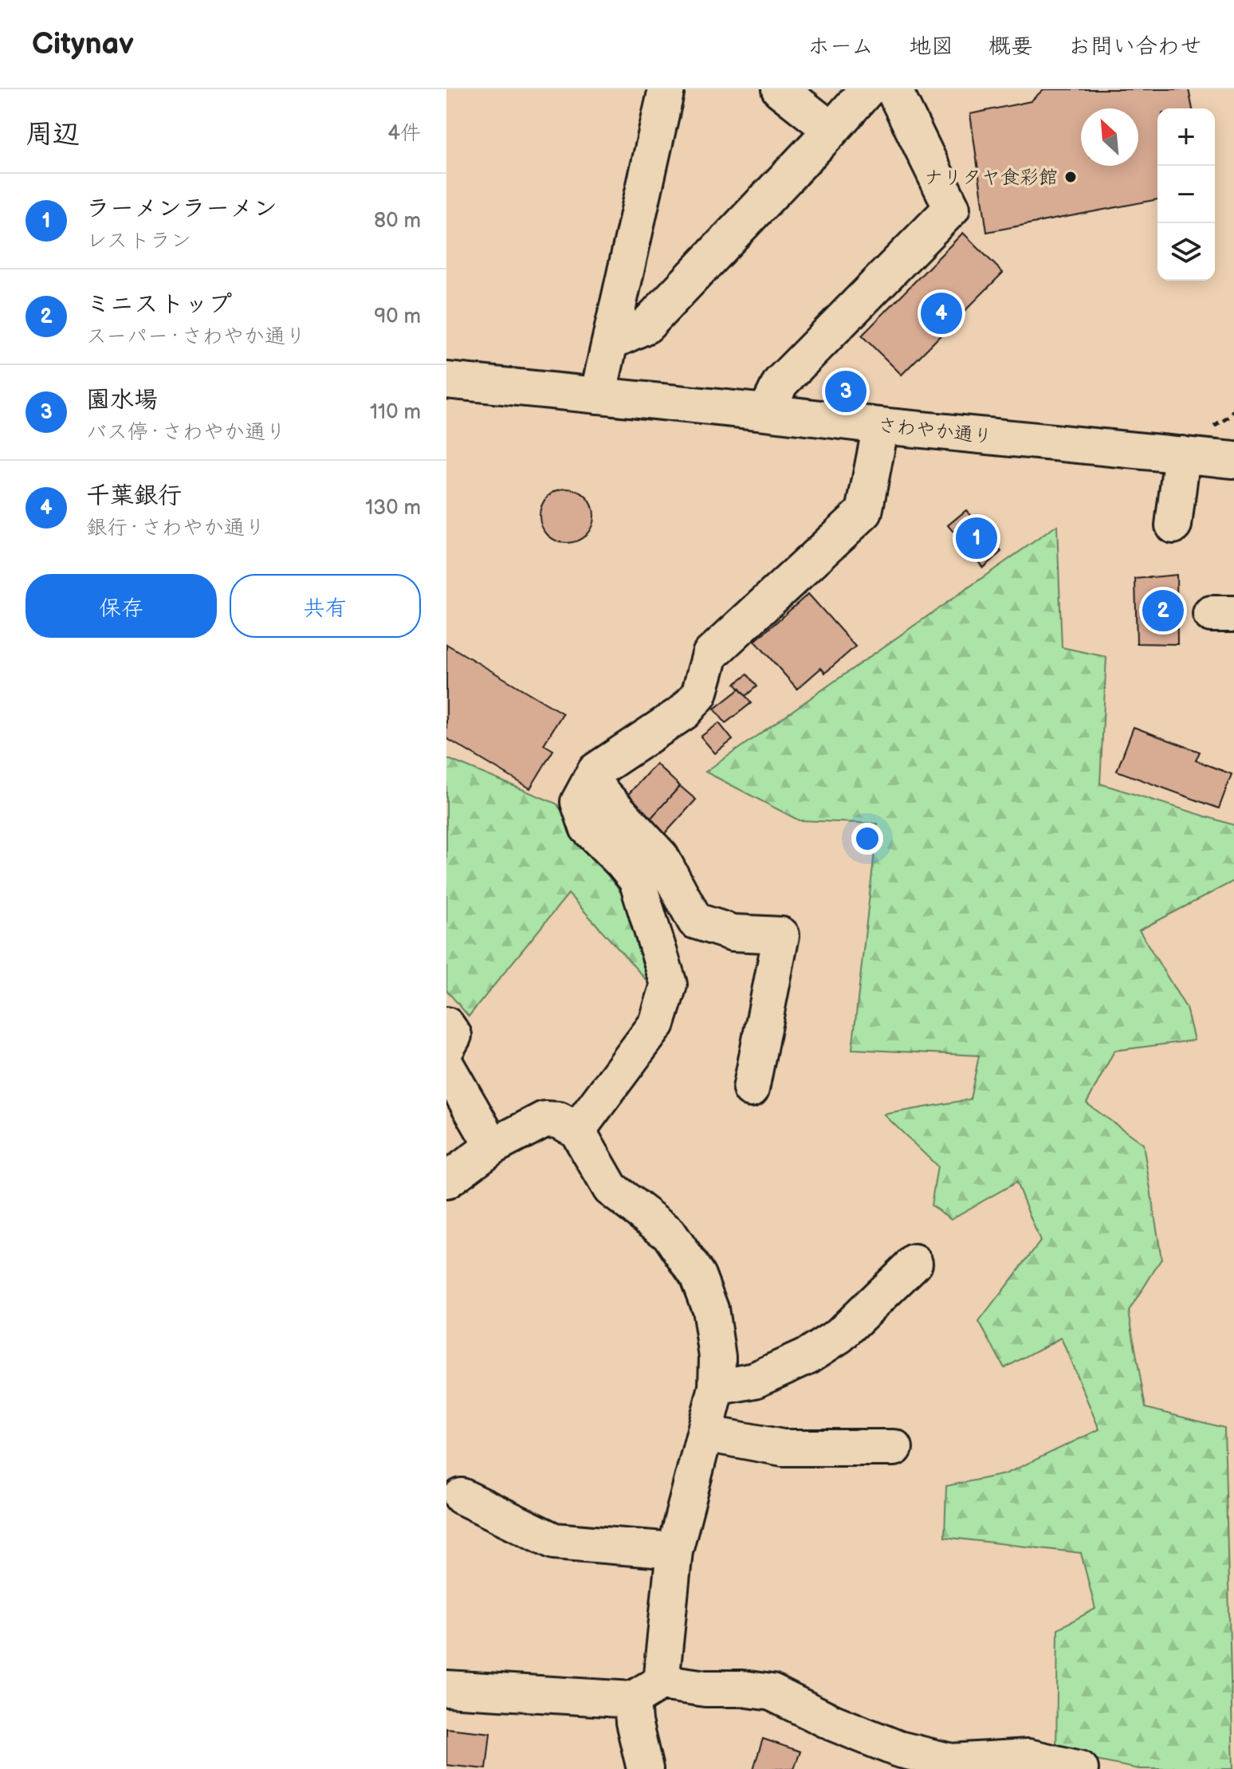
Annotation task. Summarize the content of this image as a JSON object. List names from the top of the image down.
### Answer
{
  "streets": {
    "street": ["さわやか通り"]
  },
  "places": ["ナリタヤ食彩館"],
  "north": "top left",
  "page": {
    "header": "Citynav",
    "nav": [
      "ホーム",
      "地図",
      "概要",
      "お問い合わせ"
    ],
    "heading": ["周辺", "4件"],
    "map_buttons": ["+", "−"],
    "list": [
      {
        "mark": "1",
        "name": "ラーメンラーメン",
        "note": "レストラン",
        "value": "80 m"
      },
      {
        "mark": "2",
        "name": "ミニストップ",
        "note": "スーパー · さわやか通り",
        "value": "90 m"
      },
      {
        "mark": "3",
        "name": "園水場",
        "note": "バス停 · さわやか通り",
        "value": "110 m"
      },
      {
        "mark": "4",
        "name": "千葉銀行",
        "note": "銀行 · さわやか通り",
        "value": "130 m"
      }
    ],
    "pins": [
      "4",
      "3",
      "1",
      "2"
    ],
    "buttons": ["保存", "共有"]
  }
}
